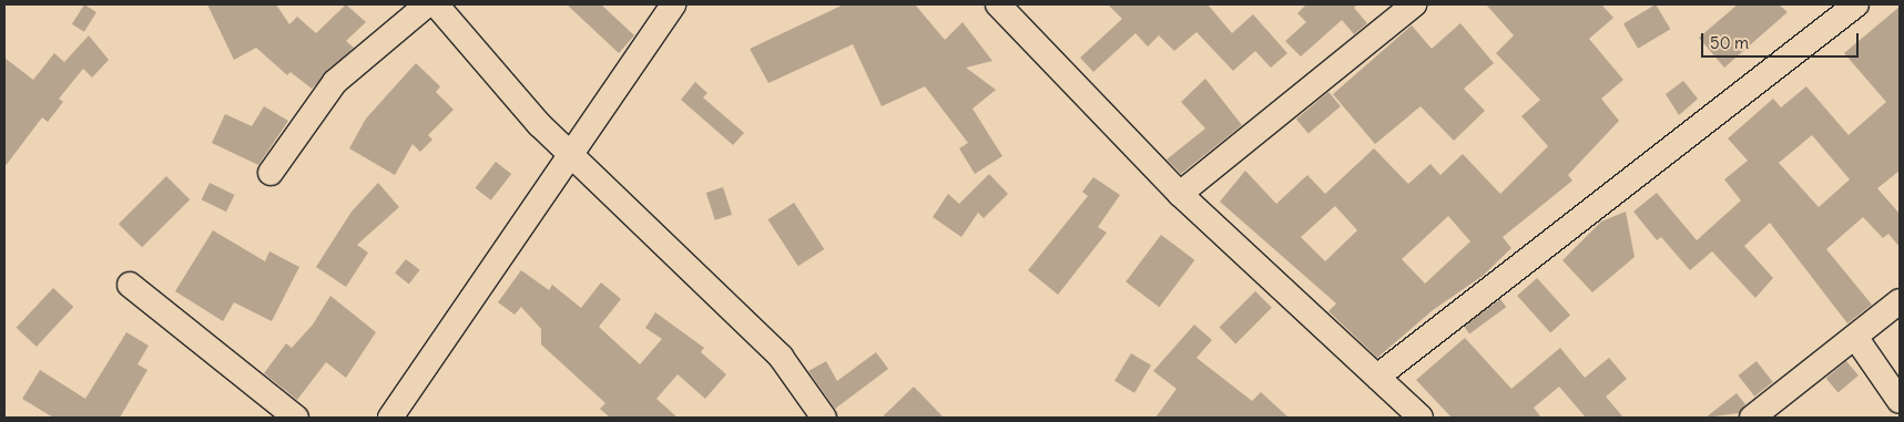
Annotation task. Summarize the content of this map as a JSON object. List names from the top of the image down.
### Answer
{
  "scale_bar": "50 m"
}
